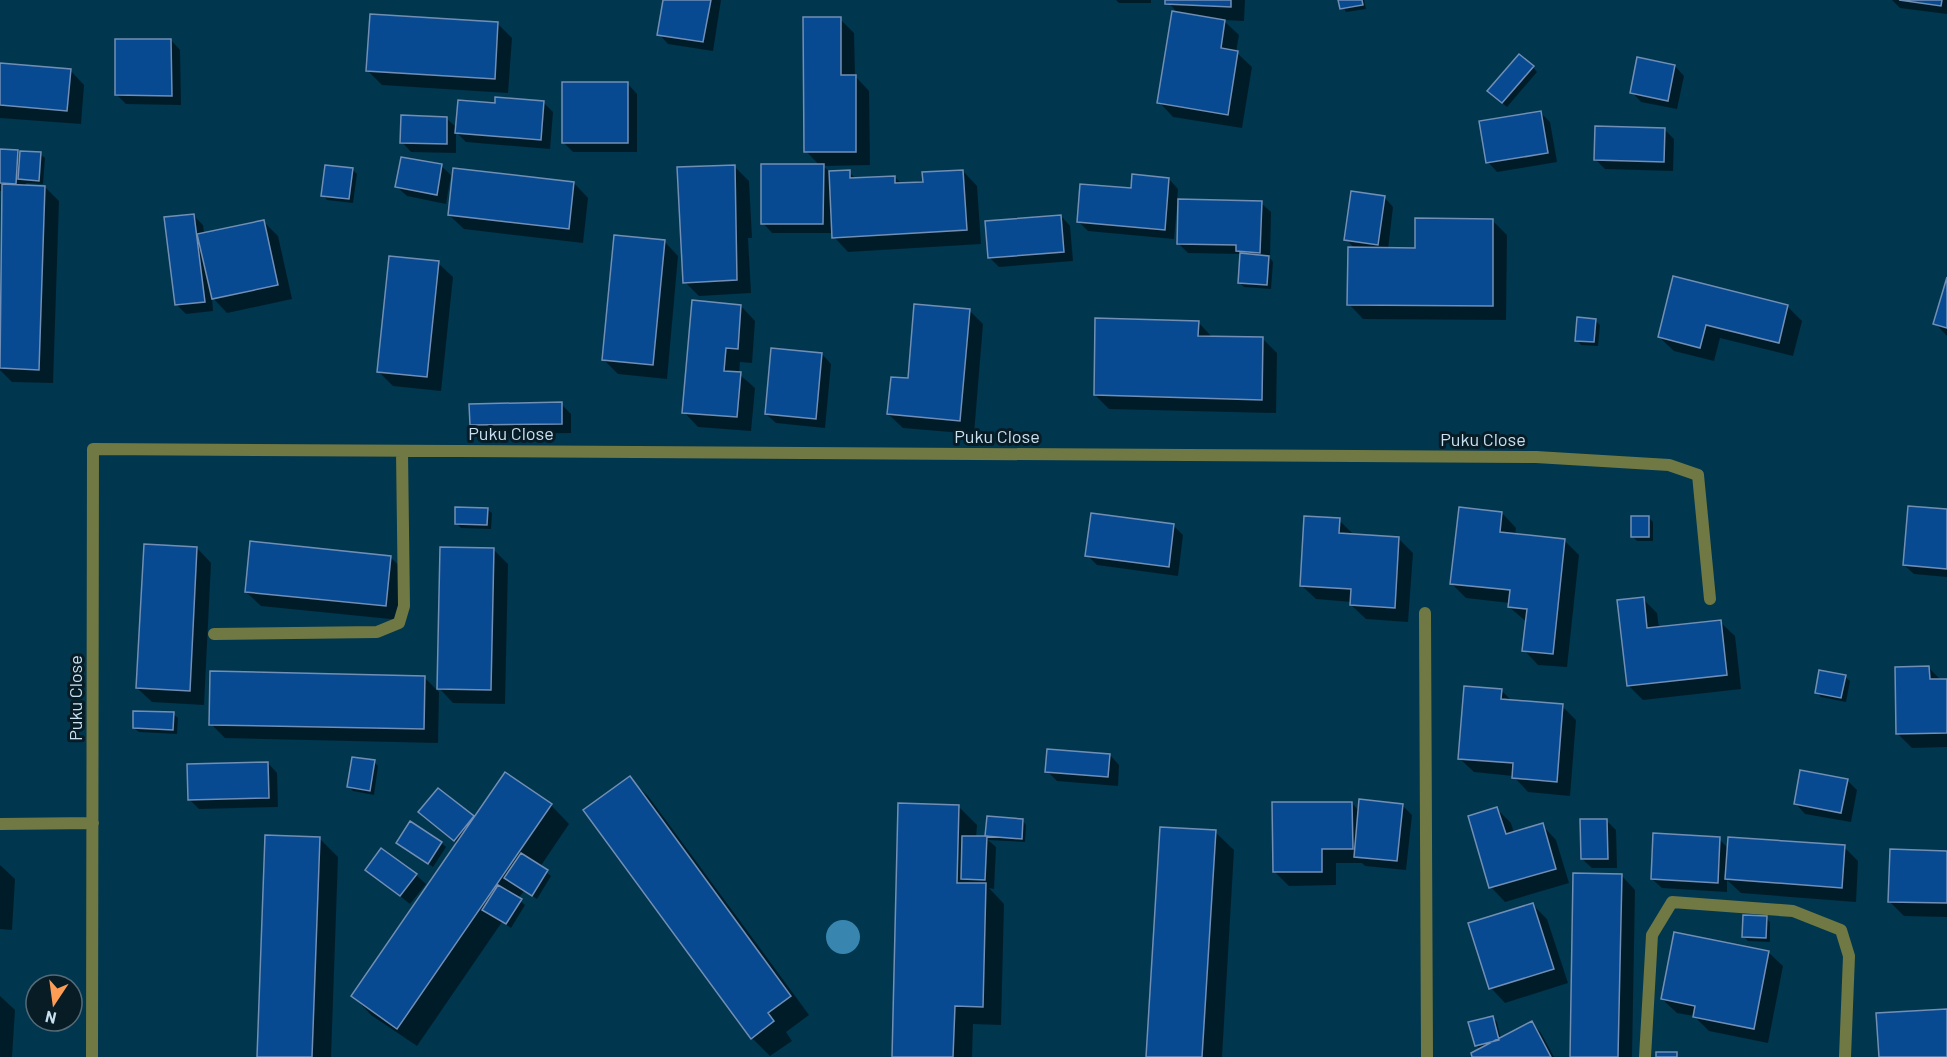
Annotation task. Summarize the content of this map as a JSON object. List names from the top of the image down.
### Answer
{
  "streets": {
    "street": ["Puku Close"]
  },
  "north": "bottom"
}
